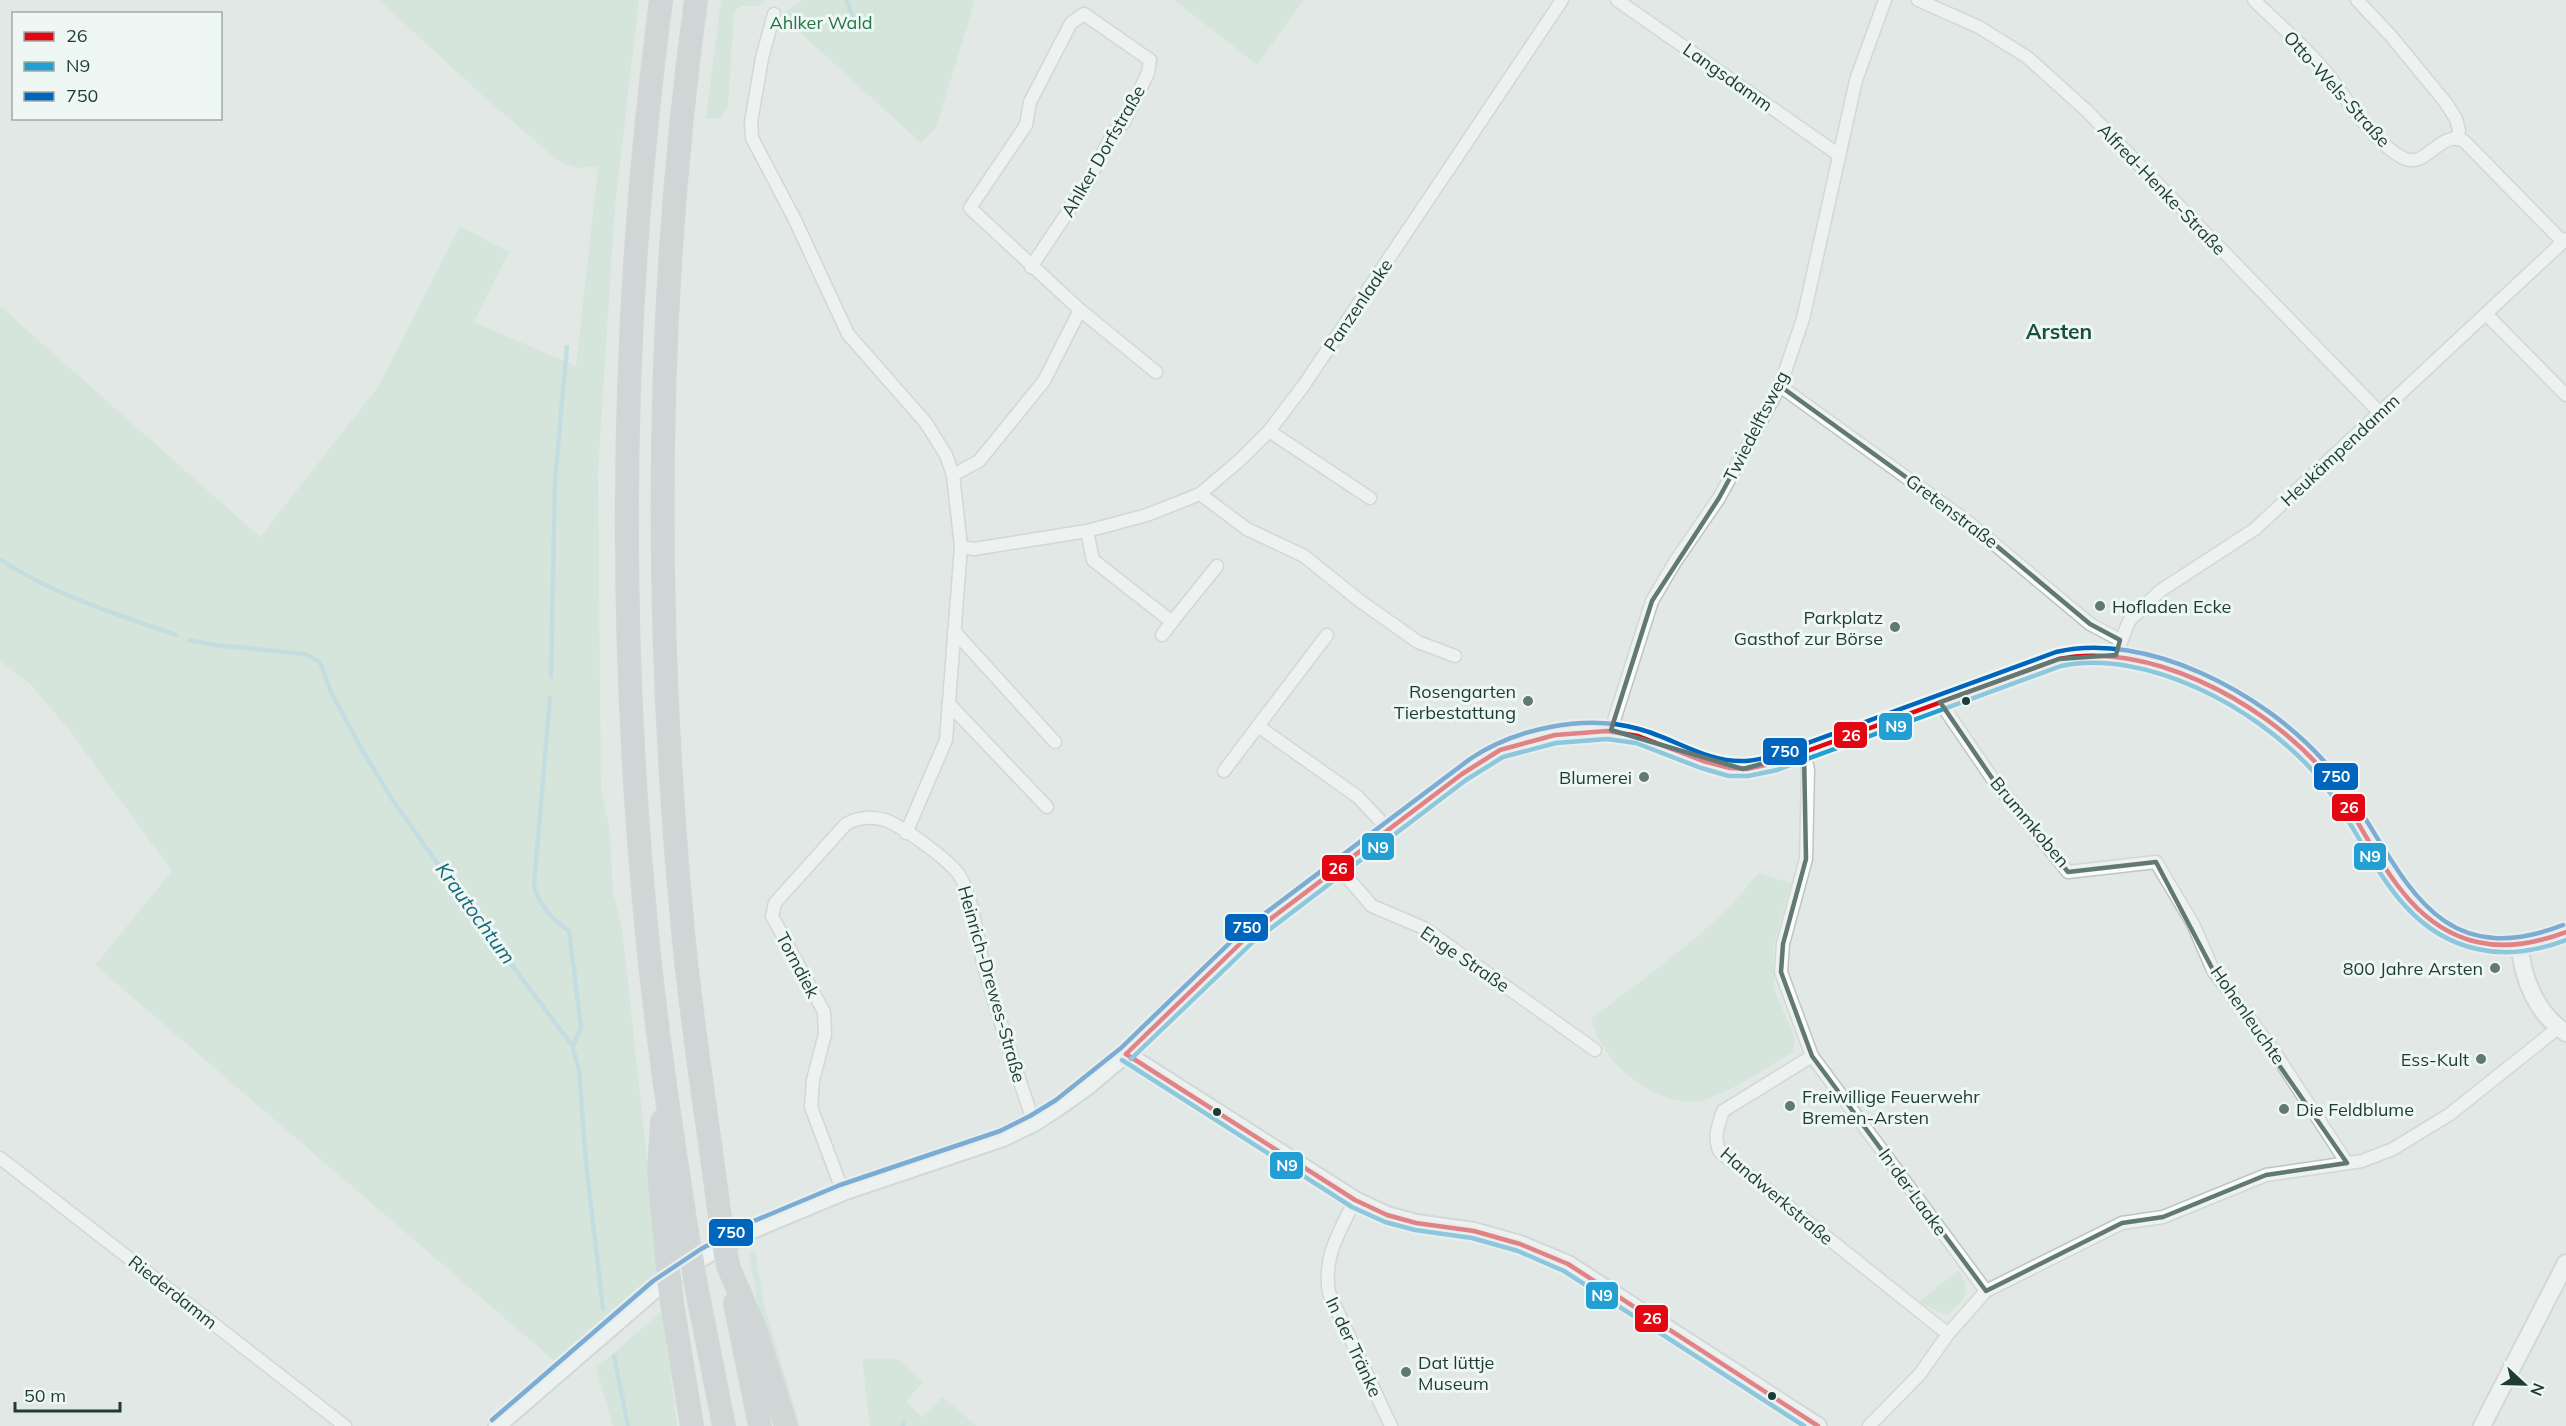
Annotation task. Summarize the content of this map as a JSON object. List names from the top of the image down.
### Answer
{
  "streets": {
    "street": [
      "Langsdamm",
      "Otto-Wels-Straße",
      "Ahlker Dorfstraße",
      "Alfred-Henke-Straße",
      "Panzenlaake",
      "Twiedelftsweg",
      "Heukämpendamm",
      "Gretenstraße",
      "Brummkoben",
      "Enge Straße",
      "Torndiek",
      "Heinrich-Drewes-Straße",
      "Hohenleuchte",
      "In der Laake",
      "Handwerkstraße",
      "Riederdamm",
      "In der Tränke"
    ]
  },
  "crossings": [
    ["Langsdamm", "Twiedelftsweg"],
    ["Alfred-Henke-Straße", "Heukämpendamm"],
    ["Twiedelftsweg", "Gretenstraße"],
    ["Heukämpendamm", "Gretenstraße"],
    ["Brummkoben", "Hohenleuchte"],
    ["Torndiek", "Heinrich-Drewes-Straße"],
    ["In der Laake", "Handwerkstraße"]
  ],
  "districts": ["Arsten"],
  "water": ["Krautochtum"],
  "parks": ["Ahlker Wald"],
  "places": [
    "Hofladen Ecke",
    "Parkplatz Gasthof zur Börse",
    "Rosengarten Tierbestattung",
    "Blumerei",
    "800 Jahre Arsten",
    "Ess-Kult",
    "Freiwillige Feuerwehr Bremen-Arsten",
    "Die Feldblume",
    "Dat lüttje Museum"
  ],
  "lines": ["transit line 750", "transit line 26", "transit line N9"],
  "legend": ["26", "N9", "750"],
  "scale_bar": "50 m",
  "north": "right"
}
